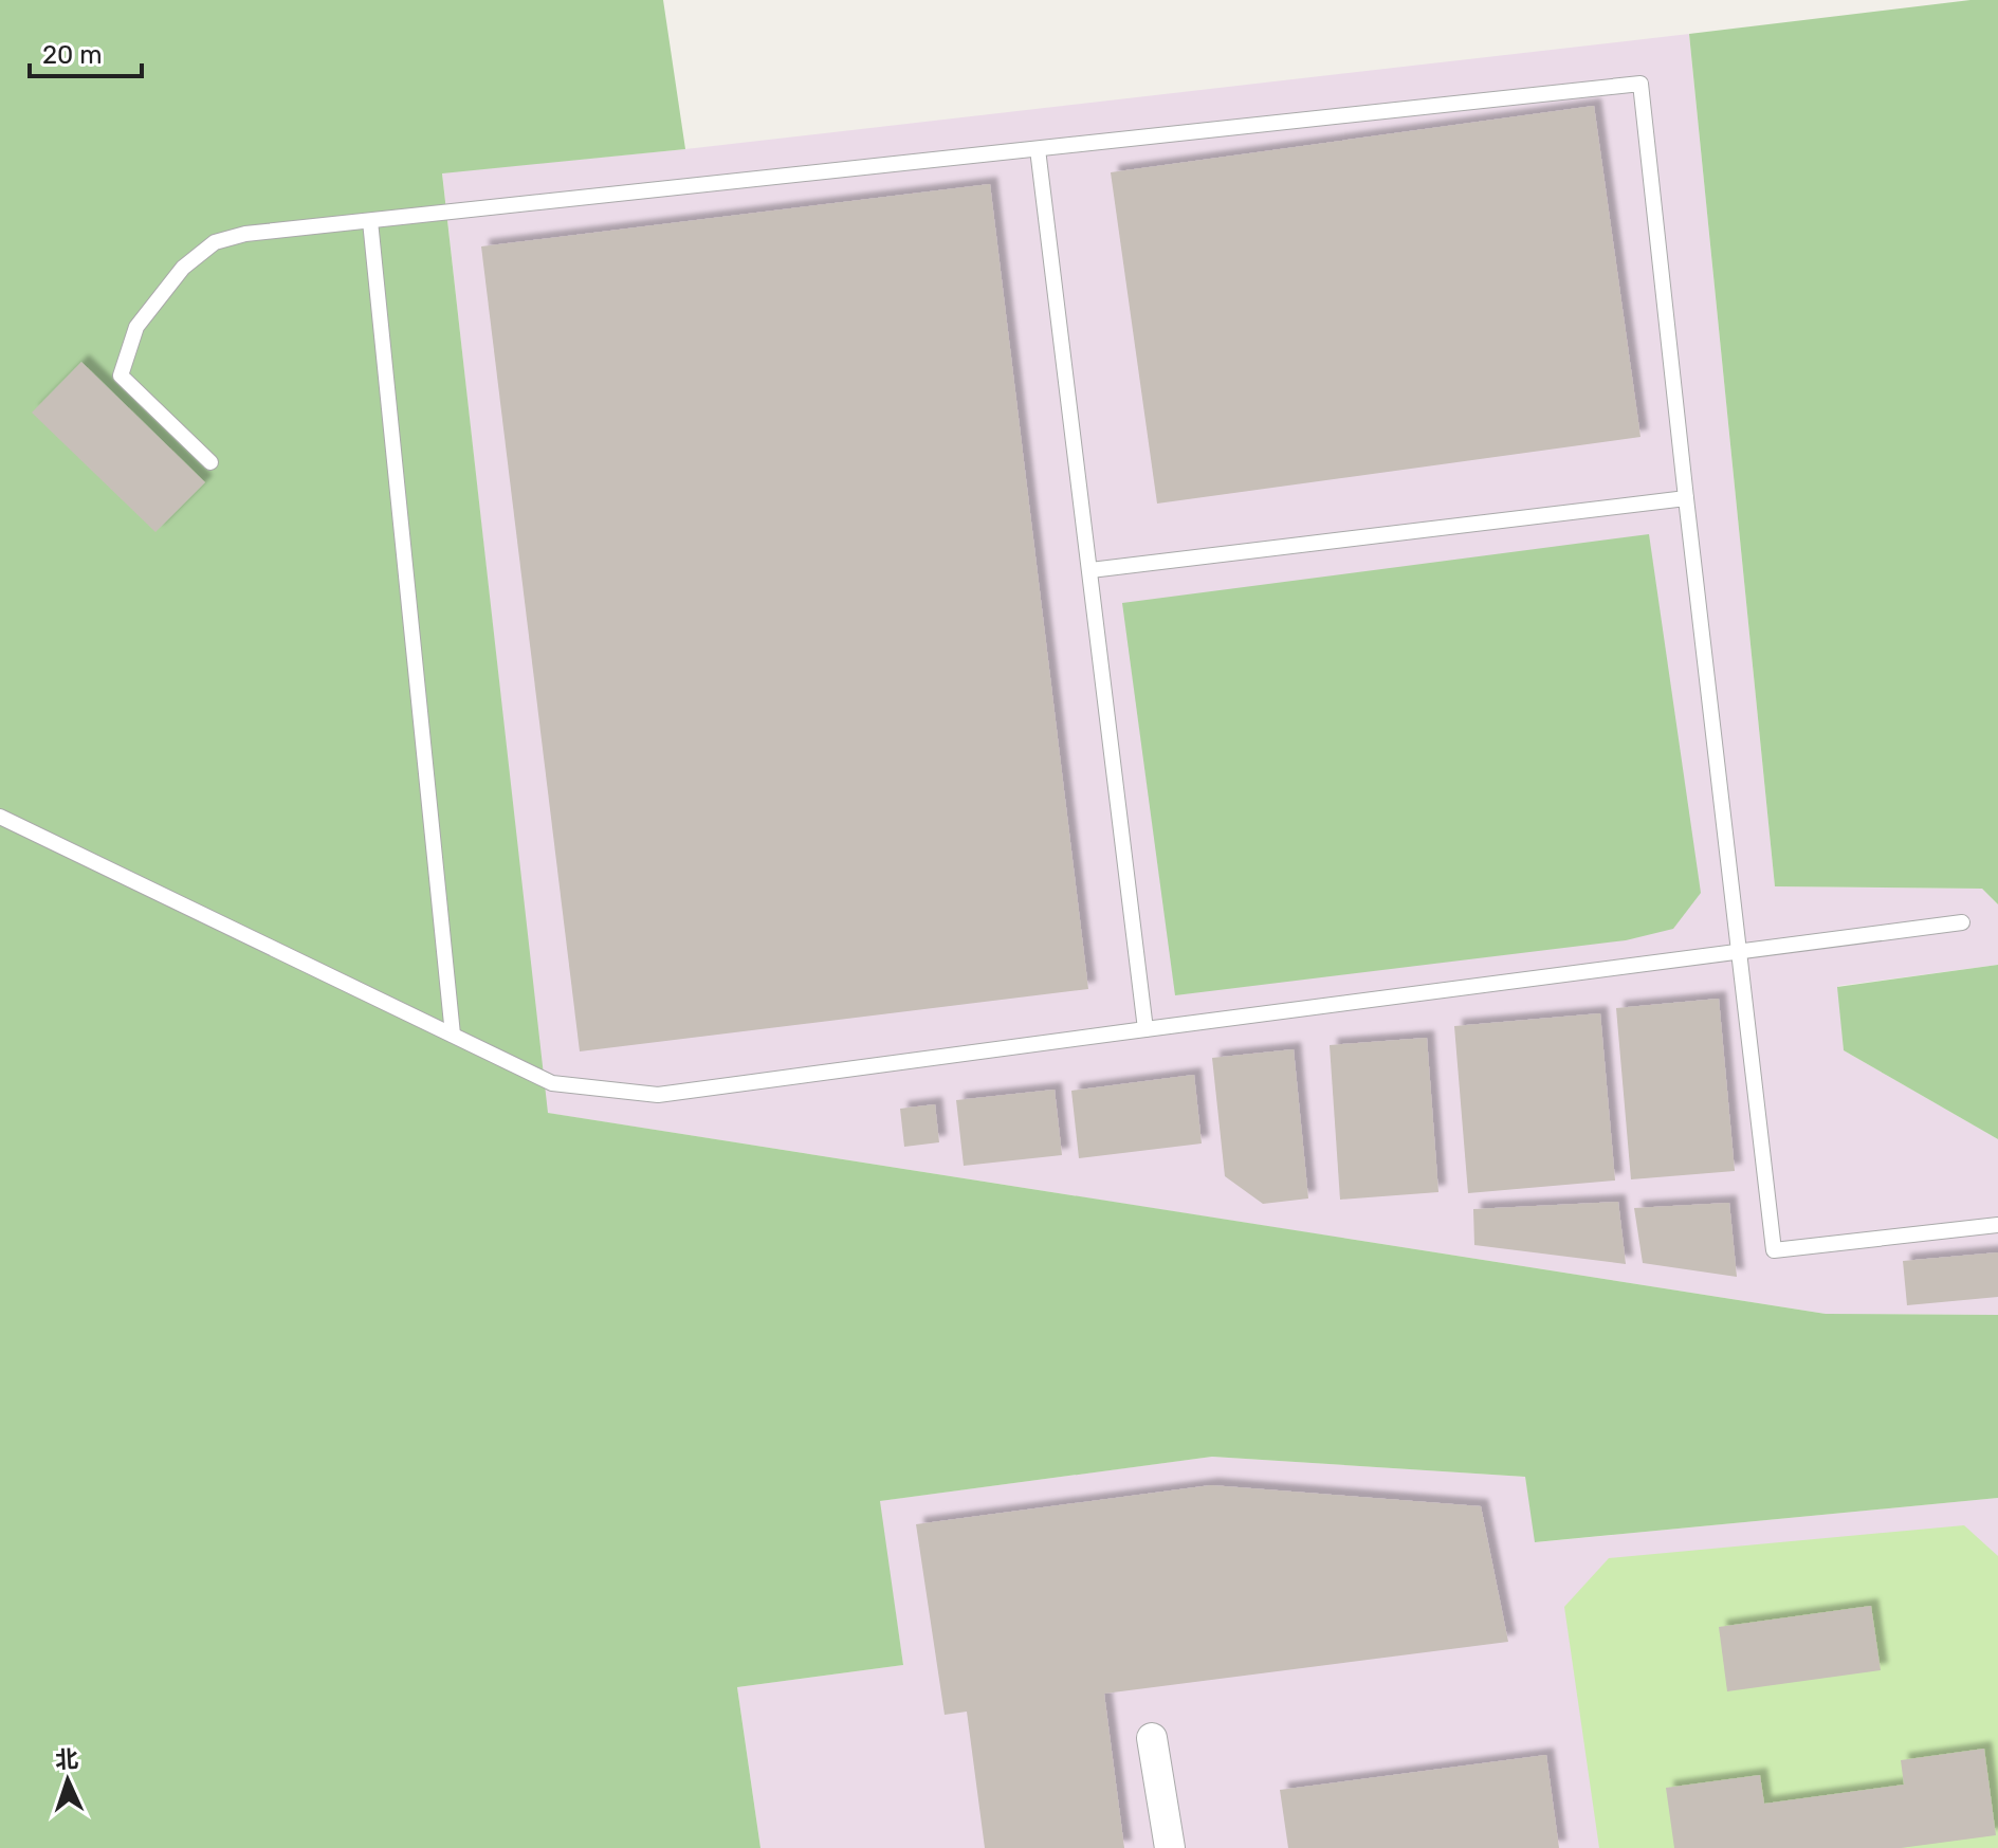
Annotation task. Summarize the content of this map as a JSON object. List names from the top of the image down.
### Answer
{
  "scale_bar": "20 m",
  "north": "top"
}
